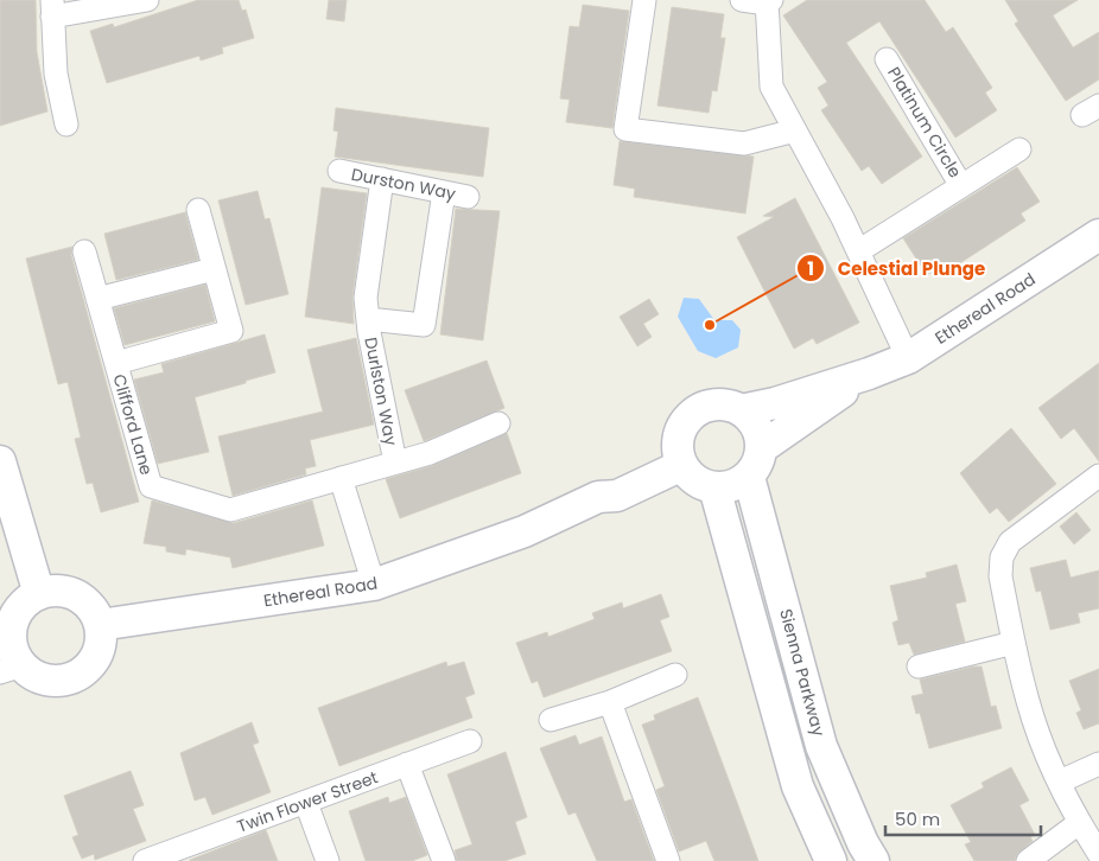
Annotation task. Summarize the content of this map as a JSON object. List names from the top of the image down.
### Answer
{
  "streets": {
    "street": [
      "Platinum Circle",
      "Durston Way",
      "Ethereal Road",
      "Durlston Way",
      "Clifford Lane",
      "Sienna Parkway",
      "Twin Flower Street"
    ]
  },
  "crossings": [
    ["Durston Way", "Durlston Way"],
    ["Ethereal Road", "Sienna Parkway"]
  ],
  "places": ["Celestial Plunge"],
  "scale_bar": "50 m"
}
